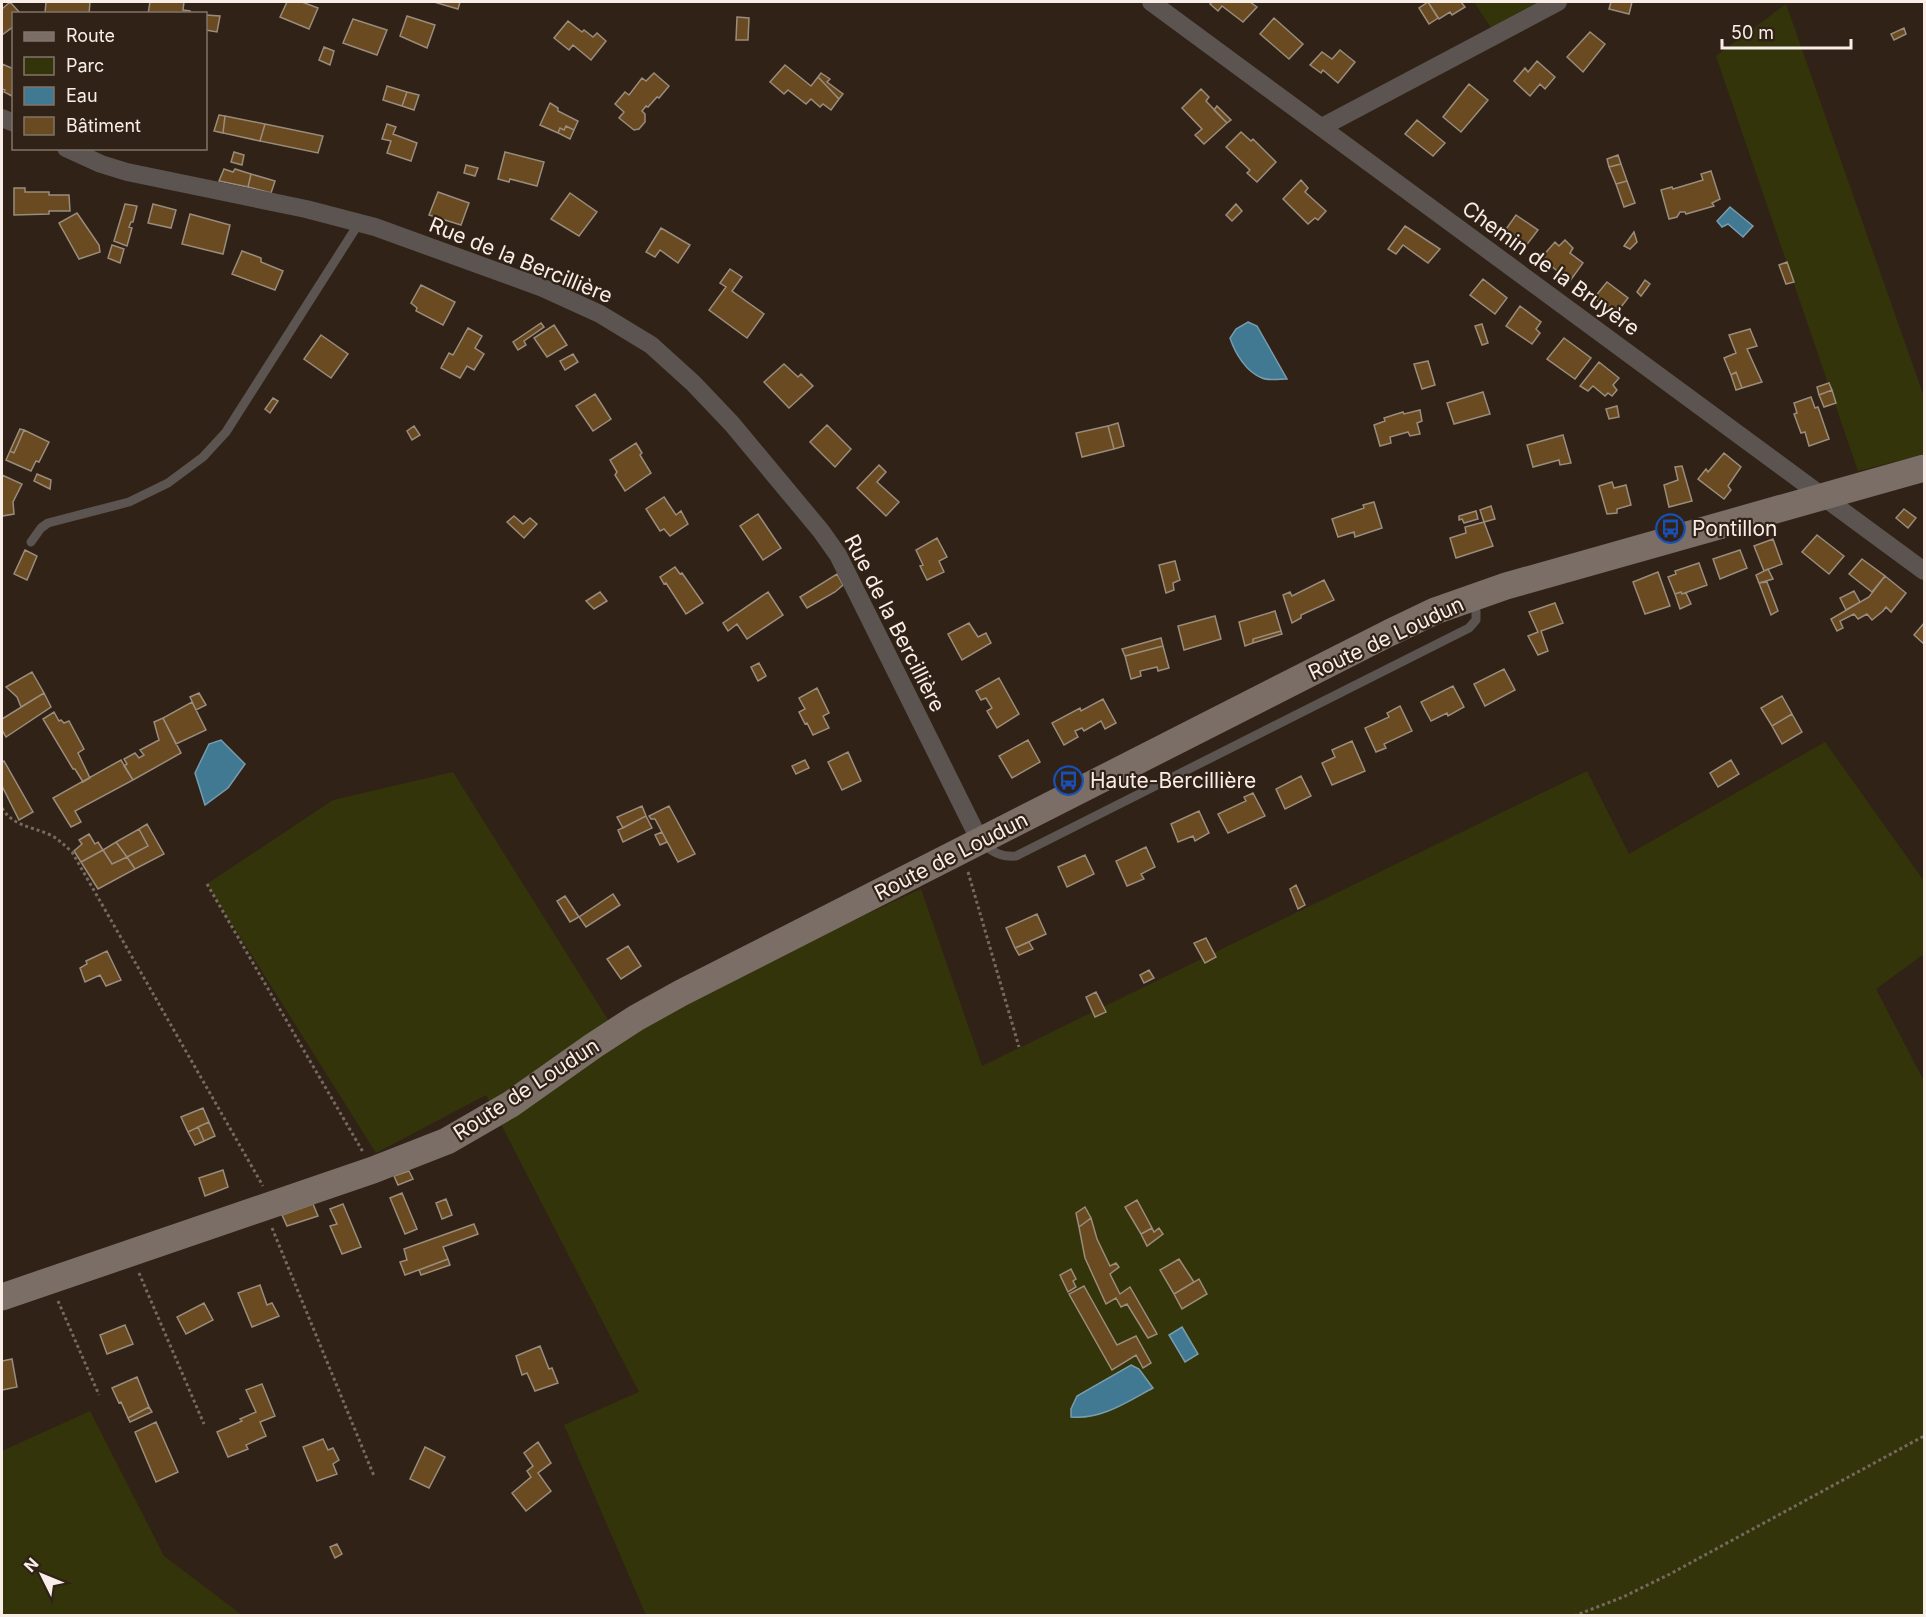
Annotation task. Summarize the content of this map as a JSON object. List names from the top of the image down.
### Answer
{
  "streets": {
    "main road": ["Route de Loudun"],
    "street": ["Rue de la Bercillière", "Chemin de la Bruyère"]
  },
  "crossings": [
    ["Rue de la Bercillière", "Route de Loudun"],
    ["Chemin de la Bruyère", "Route de Loudun"]
  ],
  "places": {
    "bus stop": ["Pontillon", "Haute-Bercillière"]
  },
  "legend": [
    "Route",
    "Parc",
    "Eau",
    "Bâtiment"
  ],
  "scale_bar": "50 m",
  "north": "top left"
}
